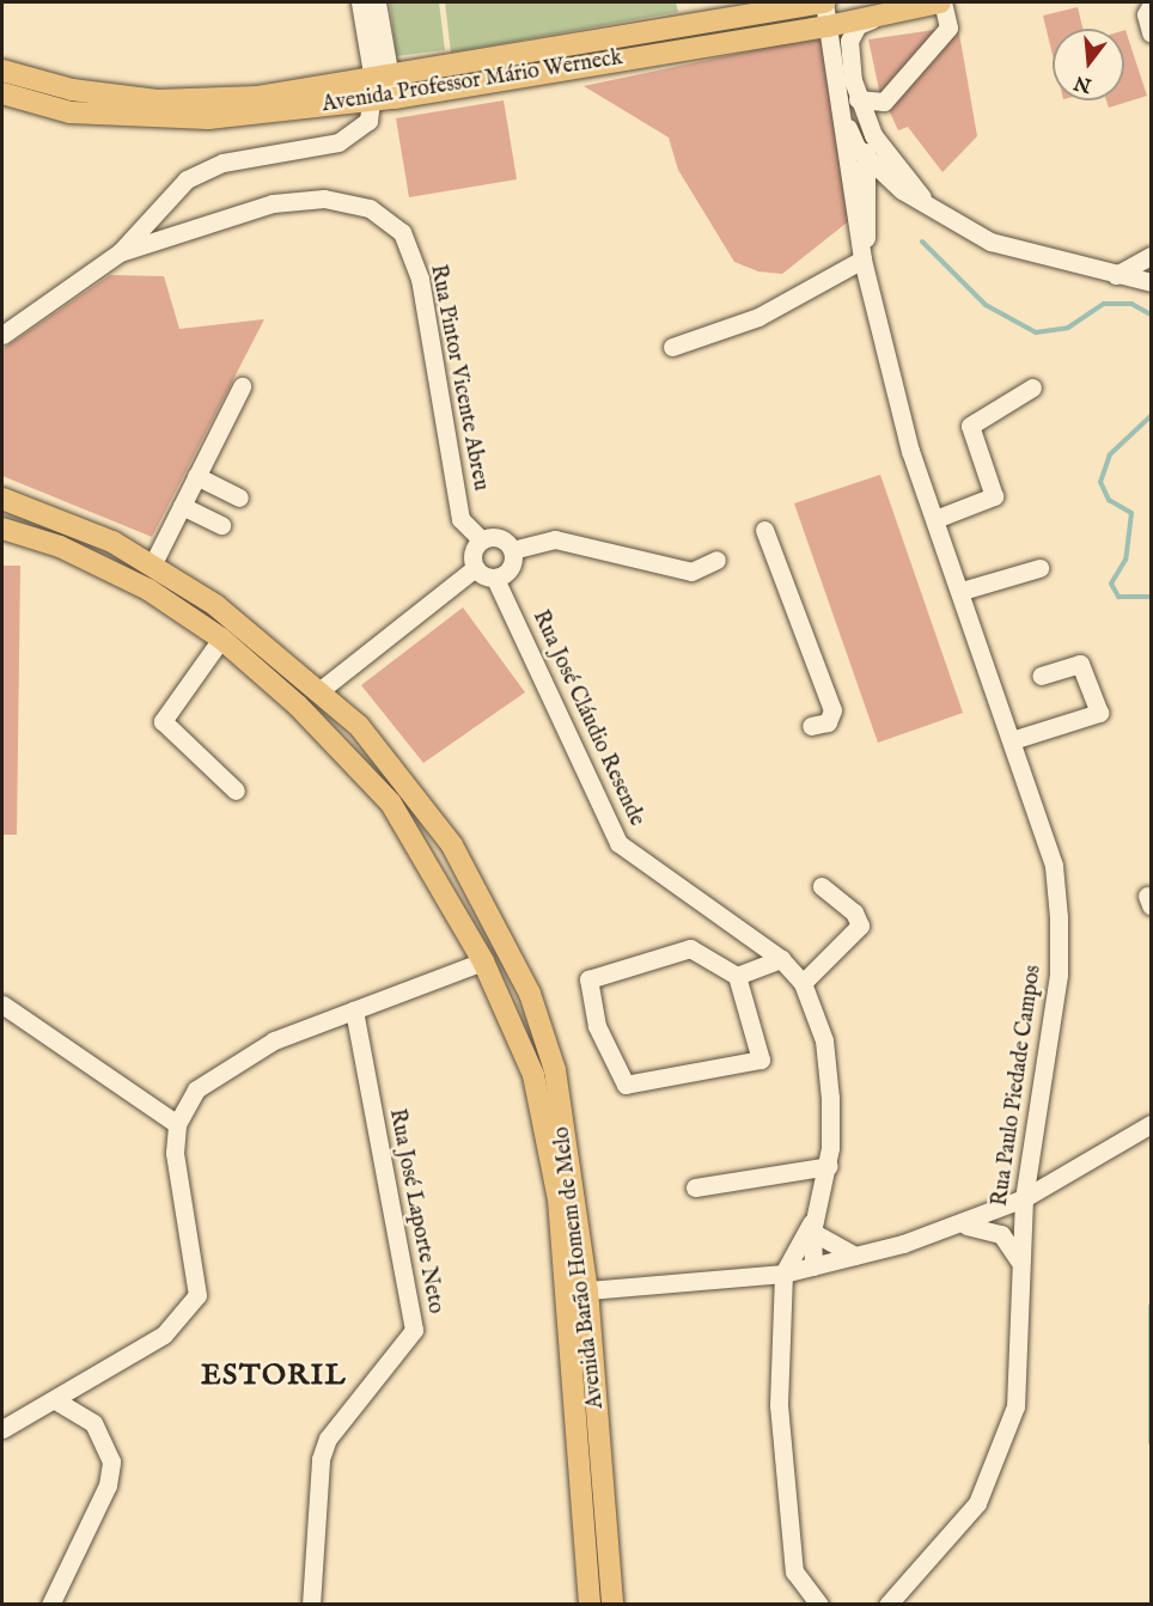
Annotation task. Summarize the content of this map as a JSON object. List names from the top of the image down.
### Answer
{
  "streets": {
    "main road": ["Avenida Professor Mário Werneck", "Avenida Barão Homem de Melo"],
    "street": [
      "Rua Pintor Vicente Abreu",
      "Rua José Cláudio Resende",
      "Rua Paulo Piedade Campos",
      "Rua José Laporte Neto"
    ]
  },
  "crossings": [
    ["Avenida Professor Mário Werneck", "Rua Paulo Piedade Campos"],
    ["Rua Pintor Vicente Abreu", "Rua José Cláudio Resende"]
  ],
  "districts": ["ESTORIL"],
  "north": "bottom"
}
